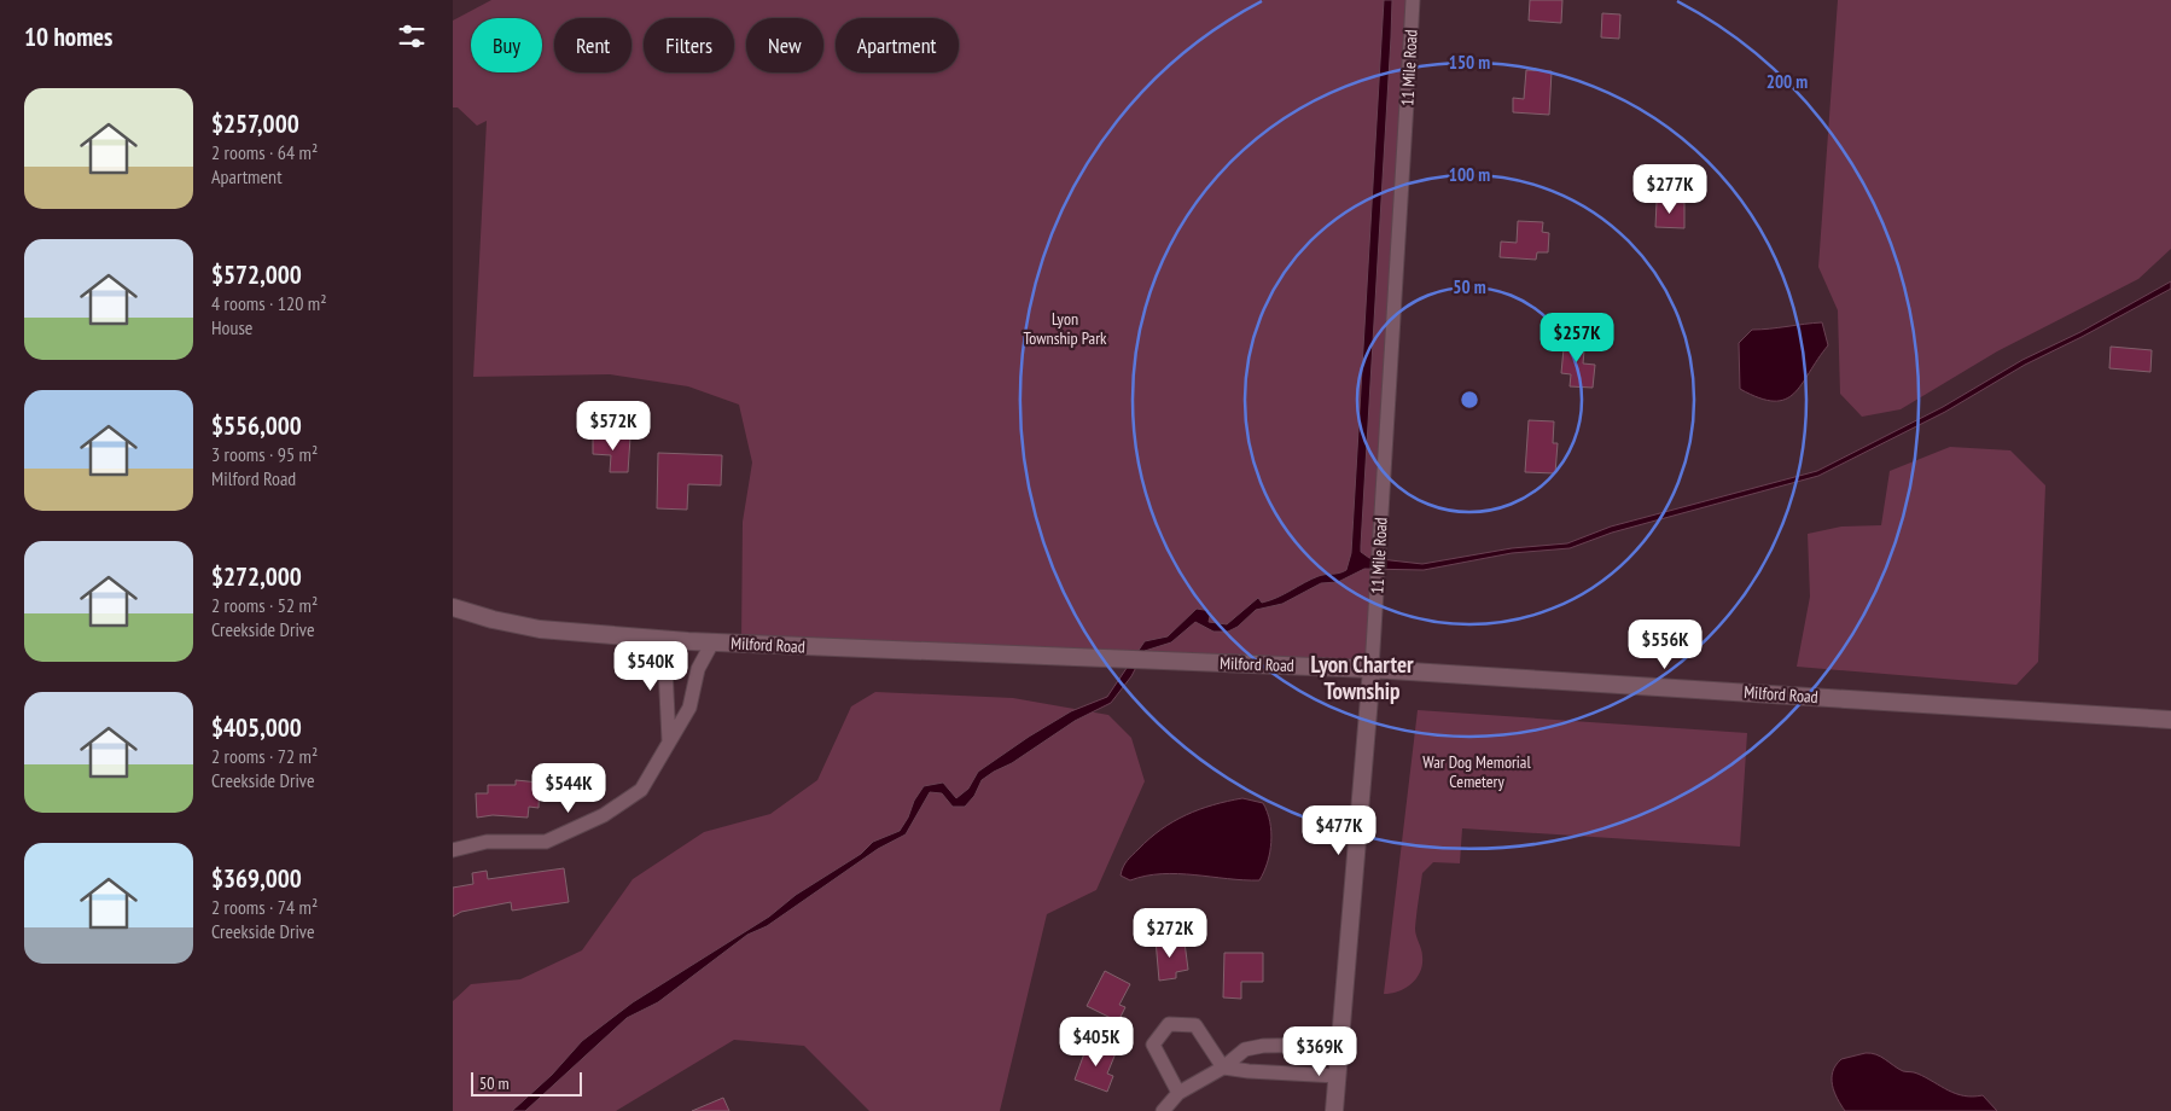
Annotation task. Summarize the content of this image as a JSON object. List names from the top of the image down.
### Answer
{
  "streets": {
    "street": ["11 Mile Road", "Milford Road"]
  },
  "crossings": [
    ["11 Mile Road", "Milford Road"]
  ],
  "districts": ["Lyon Charter Township"],
  "parks": ["Lyon Township Park", "War Dog Memorial Cemetery"],
  "scale_bar": "50 m",
  "page": {
    "heading": "10 homes",
    "chip": [
      "Buy",
      "Rent",
      "Filters",
      "New",
      "Apartment"
    ],
    "list": [
      {
        "name": "$257,000",
        "note": "2 rooms · 64 m² · Apartment"
      },
      {
        "name": "$572,000",
        "note": "4 rooms · 120 m² · House"
      },
      {
        "name": "$556,000",
        "note": "3 rooms · 95 m² · Milford Road"
      },
      {
        "name": "$272,000",
        "note": "2 rooms · 52 m² · Creekside Drive"
      },
      {
        "name": "$405,000",
        "note": "2 rooms · 72 m² · Creekside Drive"
      },
      {
        "name": "$369,000",
        "note": "2 rooms · 74 m² · Creekside Drive"
      }
    ],
    "price": [
      "$277K",
      "$257K",
      "$572K",
      "$556K",
      "$540K",
      "$544K",
      "$477K",
      "$272K",
      "$405K",
      "$369K"
    ],
    "scale": "50 m"
  },
  "rings": [
    "150 m",
    "200 m",
    "100 m",
    "50 m"
  ]
}
